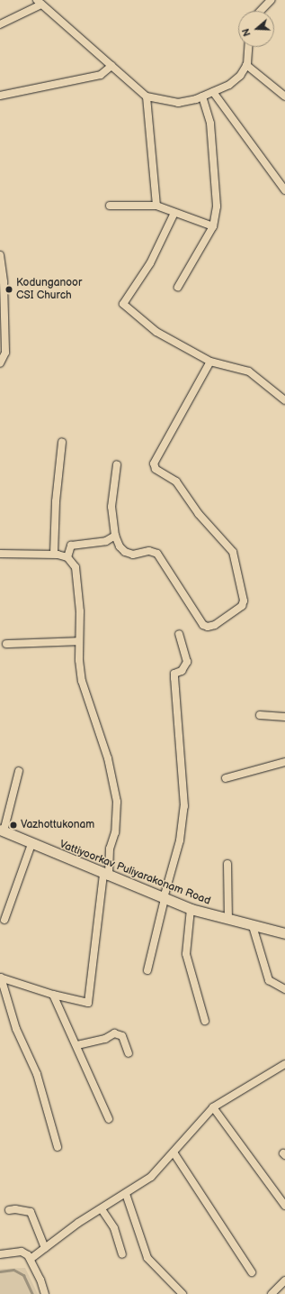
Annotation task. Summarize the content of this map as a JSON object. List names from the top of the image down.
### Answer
{
  "streets": {
    "main road": ["Vattiyoorkav Puliyarakonam Road"]
  },
  "places": ["Kodunganoor CSI Church", "Vazhottukonam"],
  "north": "left"
}
